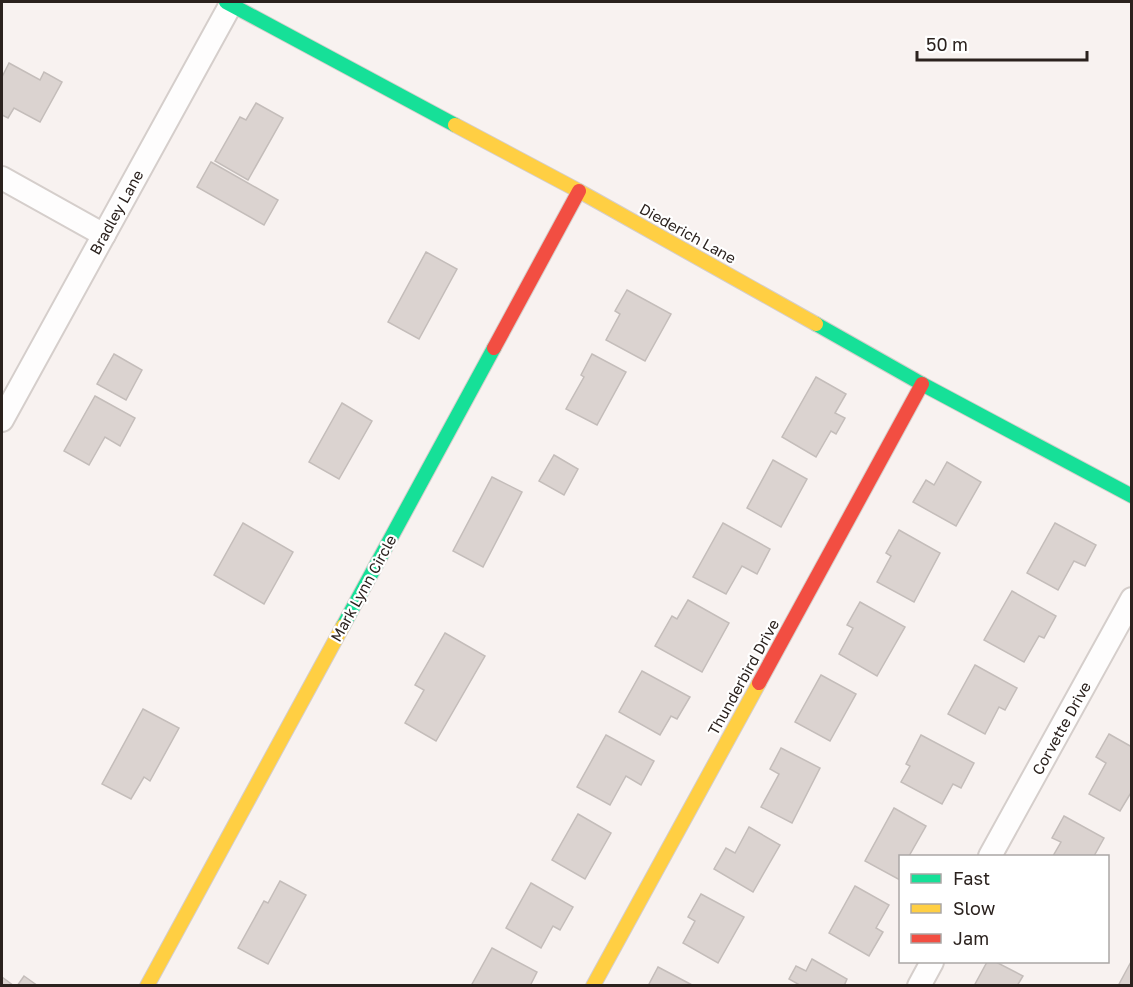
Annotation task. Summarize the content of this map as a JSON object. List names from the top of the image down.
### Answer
{
  "streets": {
    "street": [
      "Bradley Lane",
      "Diederich Lane",
      "Mark Lynn Circle",
      "Thunderbird Drive",
      "Corvette Drive"
    ]
  },
  "crossings": [
    ["Bradley Lane", "Diederich Lane"],
    ["Diederich Lane", "Mark Lynn Circle"],
    ["Diederich Lane", "Thunderbird Drive"]
  ],
  "legend": ["Fast", "Slow", "Jam"],
  "scale_bar": "50 m"
}
